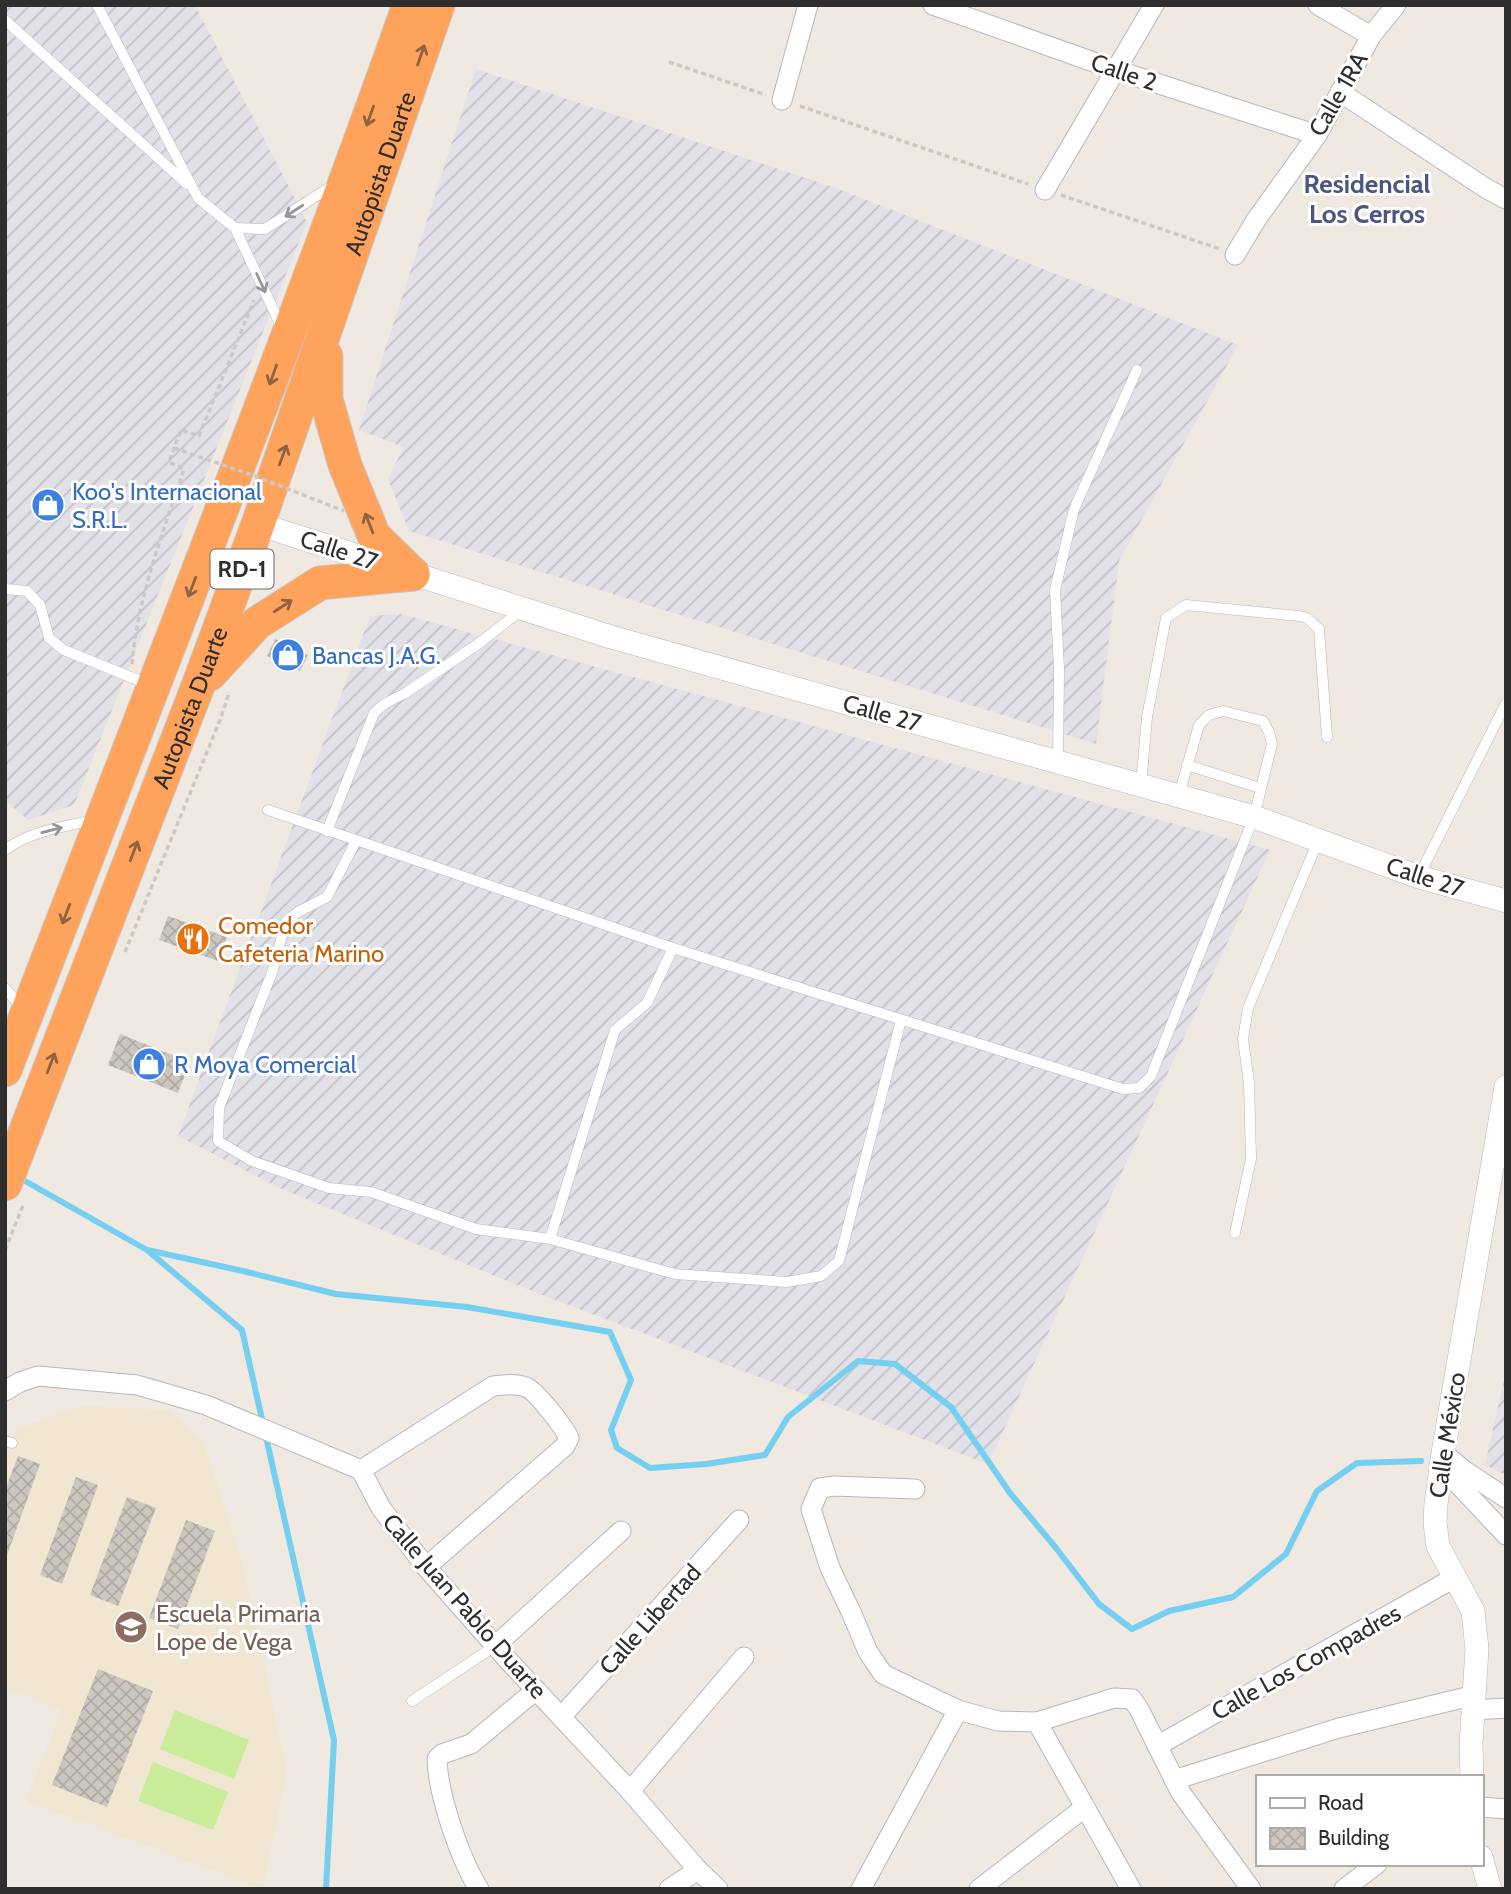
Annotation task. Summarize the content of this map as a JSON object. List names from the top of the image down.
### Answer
{
  "streets": {
    "highway": ["Autopista Duarte", "RD-1"],
    "street": [
      "Calle 2",
      "Calle 1RA",
      "Calle 27",
      "Calle México",
      "Calle Juan Pablo Duarte",
      "Calle Libertad",
      "Calle Los Compadres"
    ]
  },
  "crossings": [
    ["Calle 2", "Calle 1RA"],
    ["Autopista Duarte", "Calle 27"],
    ["Calle México", "Calle Los Compadres"],
    ["Calle Juan Pablo Duarte", "Calle Libertad"]
  ],
  "districts": ["Residencial Los Cerros"],
  "places": {
    "shop": ["Koo's Internacional S.R.L.", "Bancas J.A.G.", "R Moya Comercial"],
    "restaurant": ["Comedor Cafeteria Marino"],
    "school or university": ["Escuela Primaria Lope de Vega"]
  },
  "legend": ["Road", "Building"]
}
